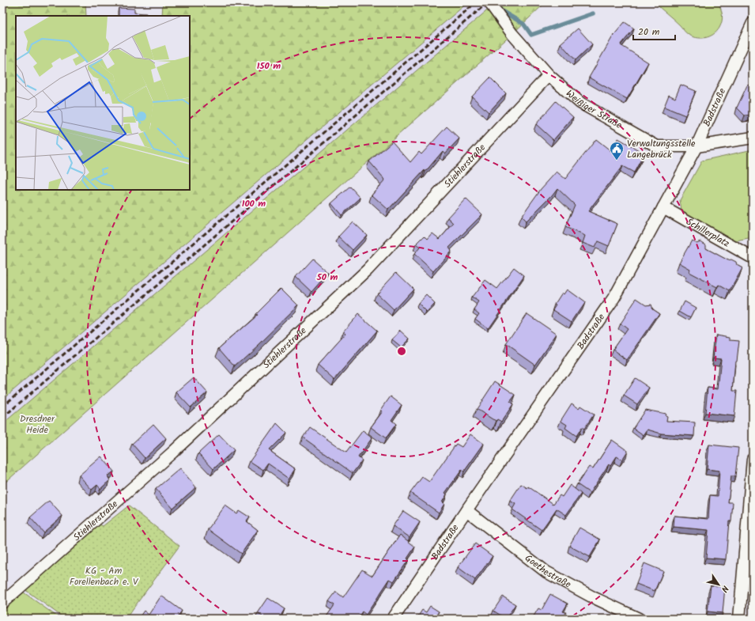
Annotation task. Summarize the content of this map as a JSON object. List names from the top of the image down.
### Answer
{
  "streets": {
    "street": [
      "Badstraße",
      "Weißiger Straße",
      "Stiehlerstraße",
      "Schillerplatz",
      "Goethestraße"
    ]
  },
  "crossings": [
    ["Badstraße", "Weißiger Straße"],
    ["Badstraße", "Schillerplatz"],
    ["Badstraße", "Goethestraße"],
    ["Weißiger Straße", "Stiehlerstraße"]
  ],
  "parks": ["Dresdner Heide", "KG - Am Forellenbach e. V"],
  "places": {
    "public building": ["Verwaltungsstelle Langebrück"]
  },
  "scale_bar": "20 m",
  "north": "bottom right",
  "rings": ["150 m", "100 m", "50 m"]
}
